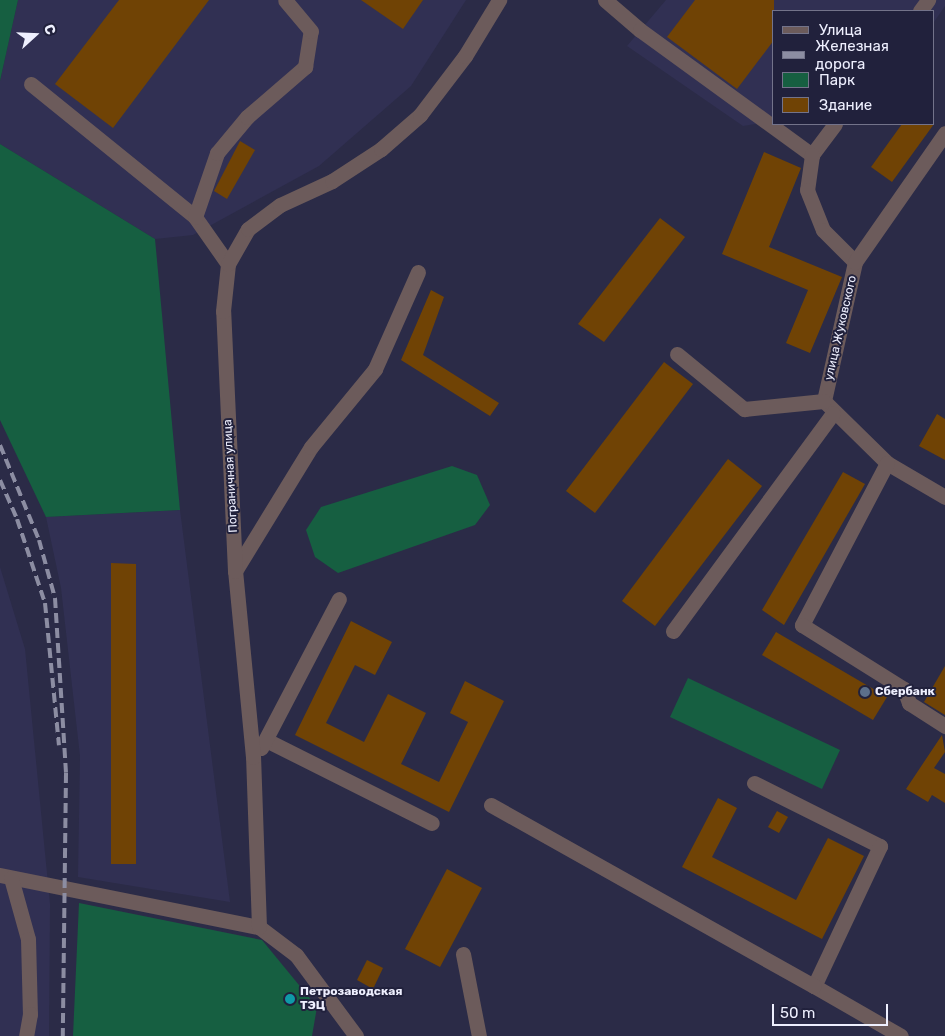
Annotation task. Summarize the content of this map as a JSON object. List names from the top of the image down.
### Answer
{
  "streets": {
    "street": ["улица Жуковского", "Пограничная улица"]
  },
  "places": ["Сбербанк", "Петрозаводская ТЭЦ"],
  "legend": [
    "Улица",
    "Железная дорога",
    "Парк",
    "Здание"
  ],
  "scale_bar": "50 m",
  "north": "right"
}
